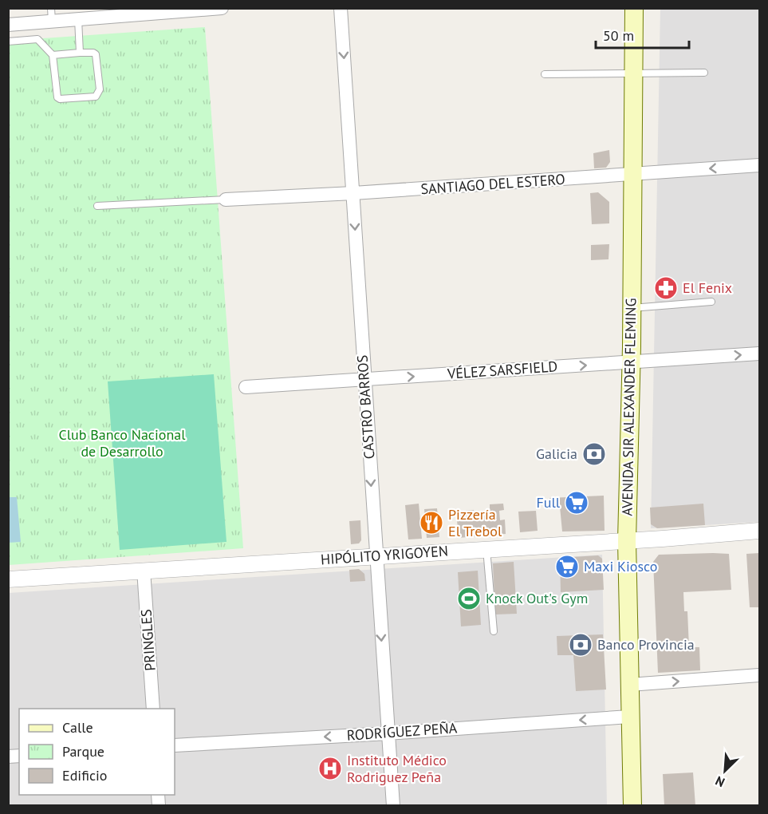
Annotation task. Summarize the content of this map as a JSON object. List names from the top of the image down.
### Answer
{
  "streets": {
    "main road": ["AVENIDA SIR ALEXANDER FLEMING"],
    "street": [
      "SANTIAGO DEL ESTERO",
      "VÉLEZ SARSFIELD",
      "CASTRO BARROS",
      "HIPÓLITO YRIGOYEN",
      "PRINGLES",
      "RODRÍGUEZ PEÑA"
    ]
  },
  "crossings": [
    ["SANTIAGO DEL ESTERO", "CASTRO BARROS"],
    ["SANTIAGO DEL ESTERO", "AVENIDA SIR ALEXANDER FLEMING"],
    ["VÉLEZ SARSFIELD", "CASTRO BARROS"],
    ["VÉLEZ SARSFIELD", "AVENIDA SIR ALEXANDER FLEMING"],
    ["CASTRO BARROS", "HIPÓLITO YRIGOYEN"],
    ["CASTRO BARROS", "RODRÍGUEZ PEÑA"],
    ["AVENIDA SIR ALEXANDER FLEMING", "HIPÓLITO YRIGOYEN"],
    ["AVENIDA SIR ALEXANDER FLEMING", "RODRÍGUEZ PEÑA"],
    ["HIPÓLITO YRIGOYEN", "PRINGLES"]
  ],
  "one_way": ["VÉLEZ SARSFIELD", "CASTRO BARROS", "RODRÍGUEZ PEÑA"],
  "parks": ["Club Banco Nacional de Desarrollo"],
  "places": {
    "pharmacy": ["El Fenix"],
    "bank": ["Galicia", "Banco Provincia"],
    "supermarket": ["Full", "Maxi Kiosco"],
    "restaurant": ["Pizzería El Trebol"],
    "sports": ["Knock Out's Gym"],
    "hospital": ["Instituto Médico Rodriguez Peña"]
  },
  "legend": ["Calle", "Parque", "Edificio"],
  "scale_bar": "50 m",
  "north": "bottom left"
}
